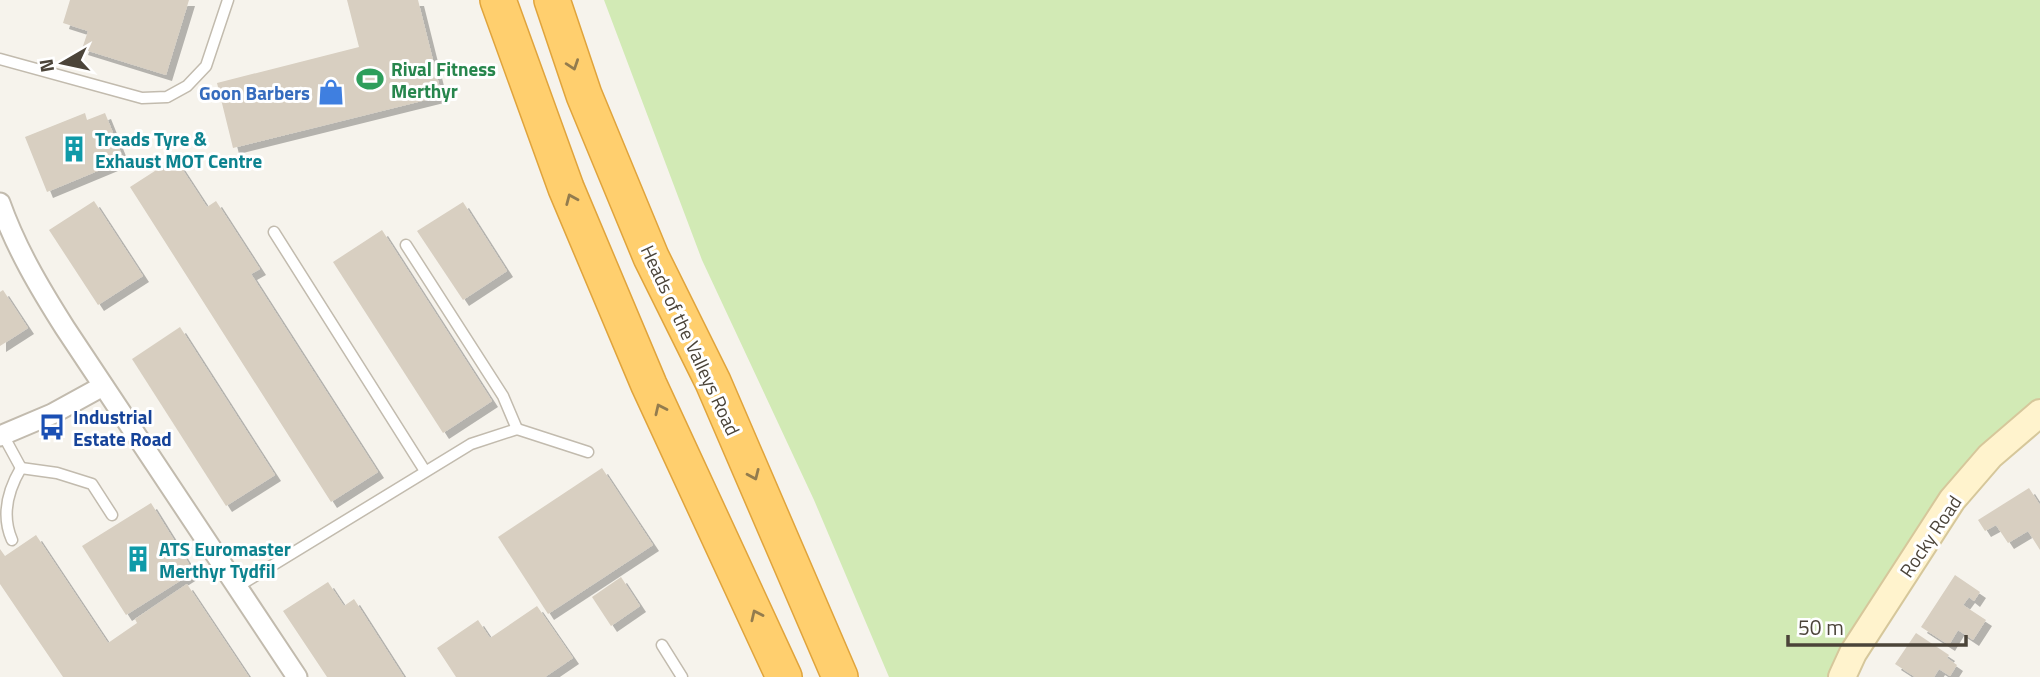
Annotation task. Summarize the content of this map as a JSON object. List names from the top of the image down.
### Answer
{
  "streets": {
    "highway": ["Heads of the Valleys Road"],
    "street": ["Rocky Road"]
  },
  "places": {
    "sports": ["Rival Fitness Merthyr"],
    "shop": ["Goon Barbers"],
    "building": ["Treads Tyre & Exhaust MOT Centre", "ATS Euromaster Merthyr Tydfil"],
    "bus stop": ["Industrial Estate Road"]
  },
  "scale_bar": "50 m",
  "north": "left"
}
